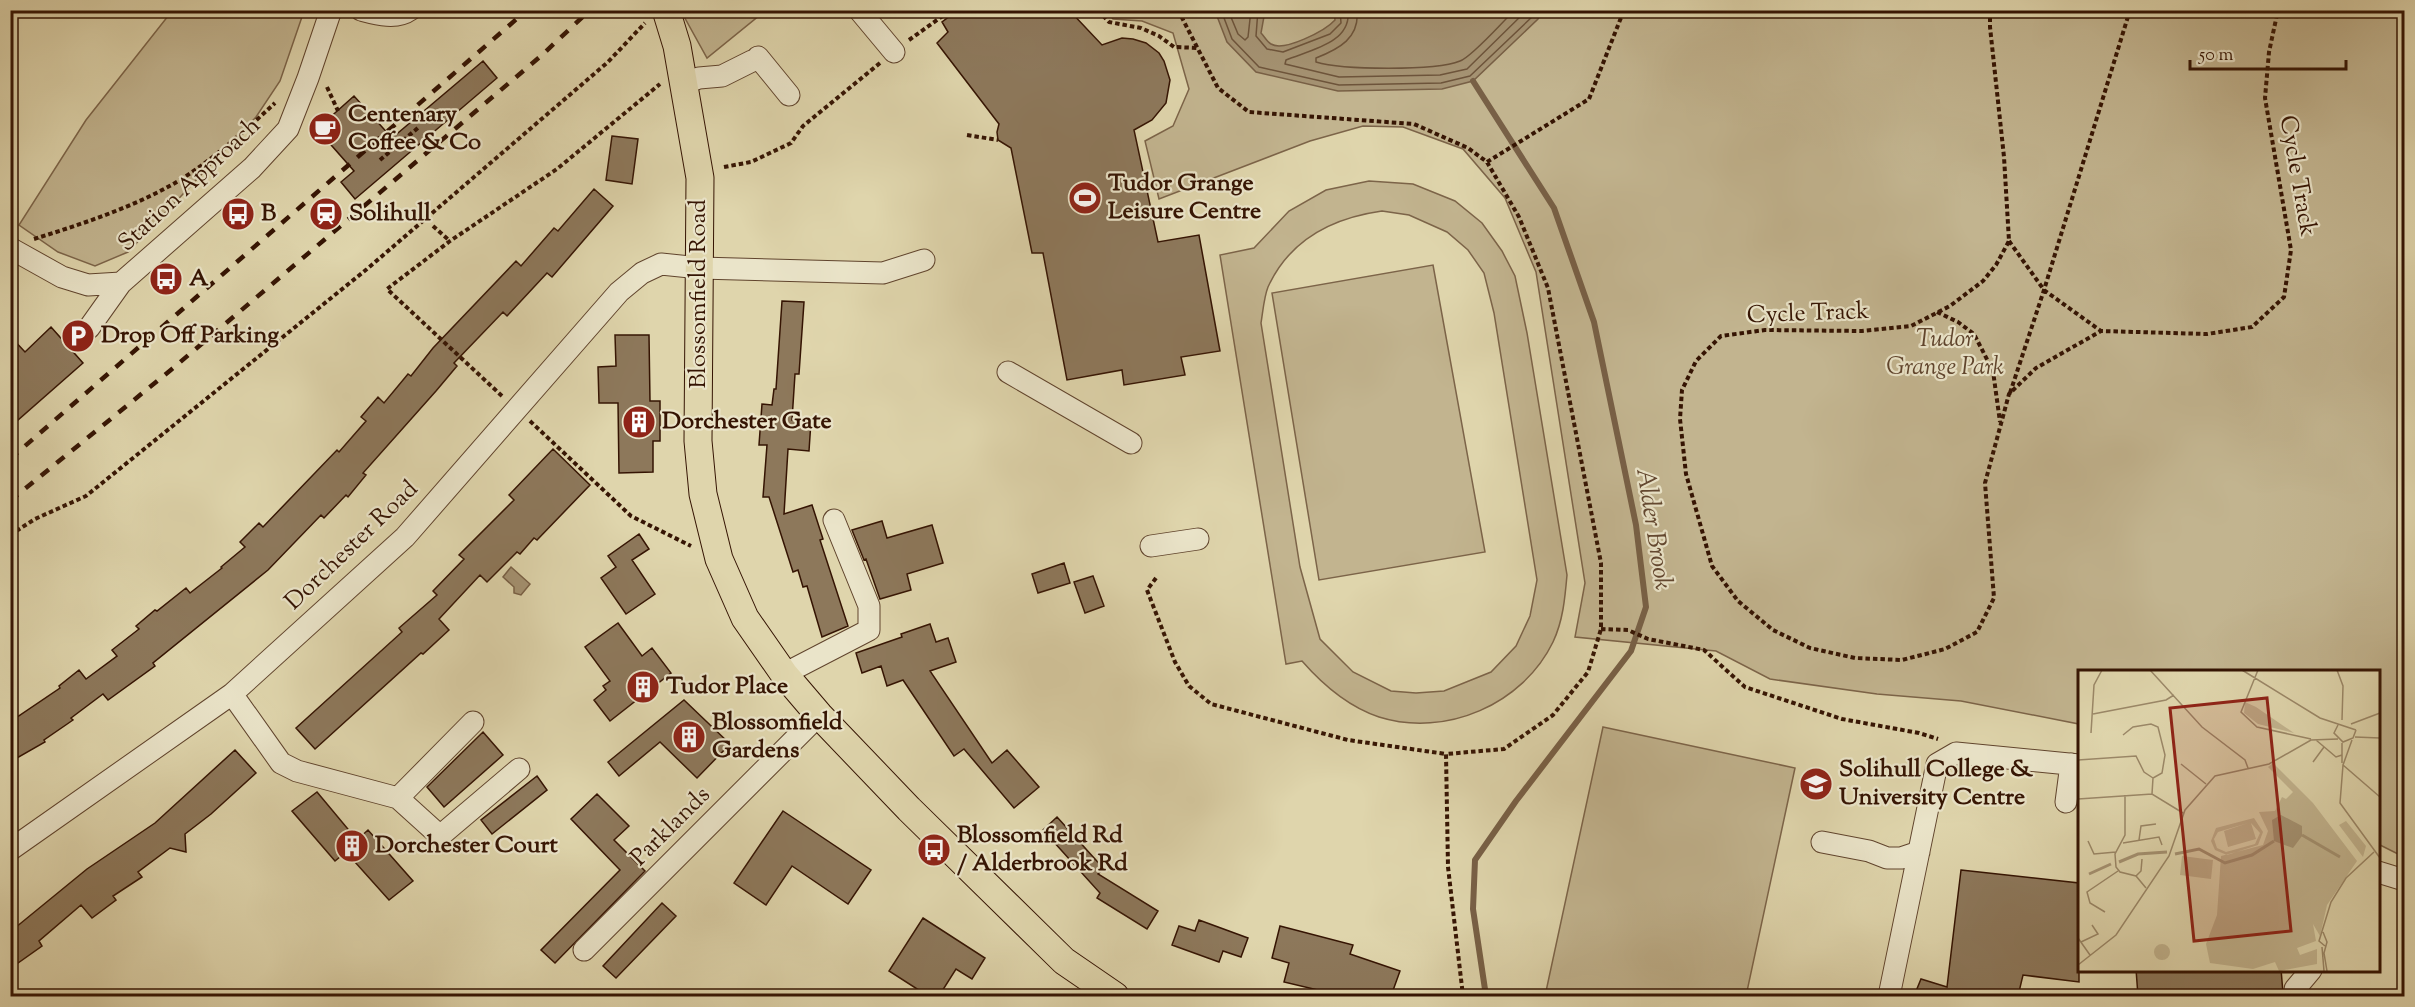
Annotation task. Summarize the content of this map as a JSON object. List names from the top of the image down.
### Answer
{
  "streets": {
    "main road": ["Blossomfield Road"],
    "street": ["Station Approach", "Dorchester Road", "Parklands"],
    "path": ["Cycle Track"]
  },
  "crossings": [
    ["Blossomfield Road", "Dorchester Road"],
    ["Blossomfield Road", "Parklands"]
  ],
  "water": ["Alder Brook"],
  "parks": ["Tudor Grange Park"],
  "places": {
    "cafe": ["Centenary Coffee & Co"],
    "sports": ["Tudor Grange Leisure Centre"],
    "bus stop": ["B", "A", "Blossomfield Rd / Alderbrook Rd"],
    "station": ["Solihull"],
    "parking": ["Drop Off Parking"],
    "building": [
      "Dorchester Gate",
      "Tudor Place",
      "Blossomfield Gardens",
      "Dorchester Court"
    ],
    "school or university": ["Solihull College & University Centre"]
  },
  "scale_bar": "50 m"
}
